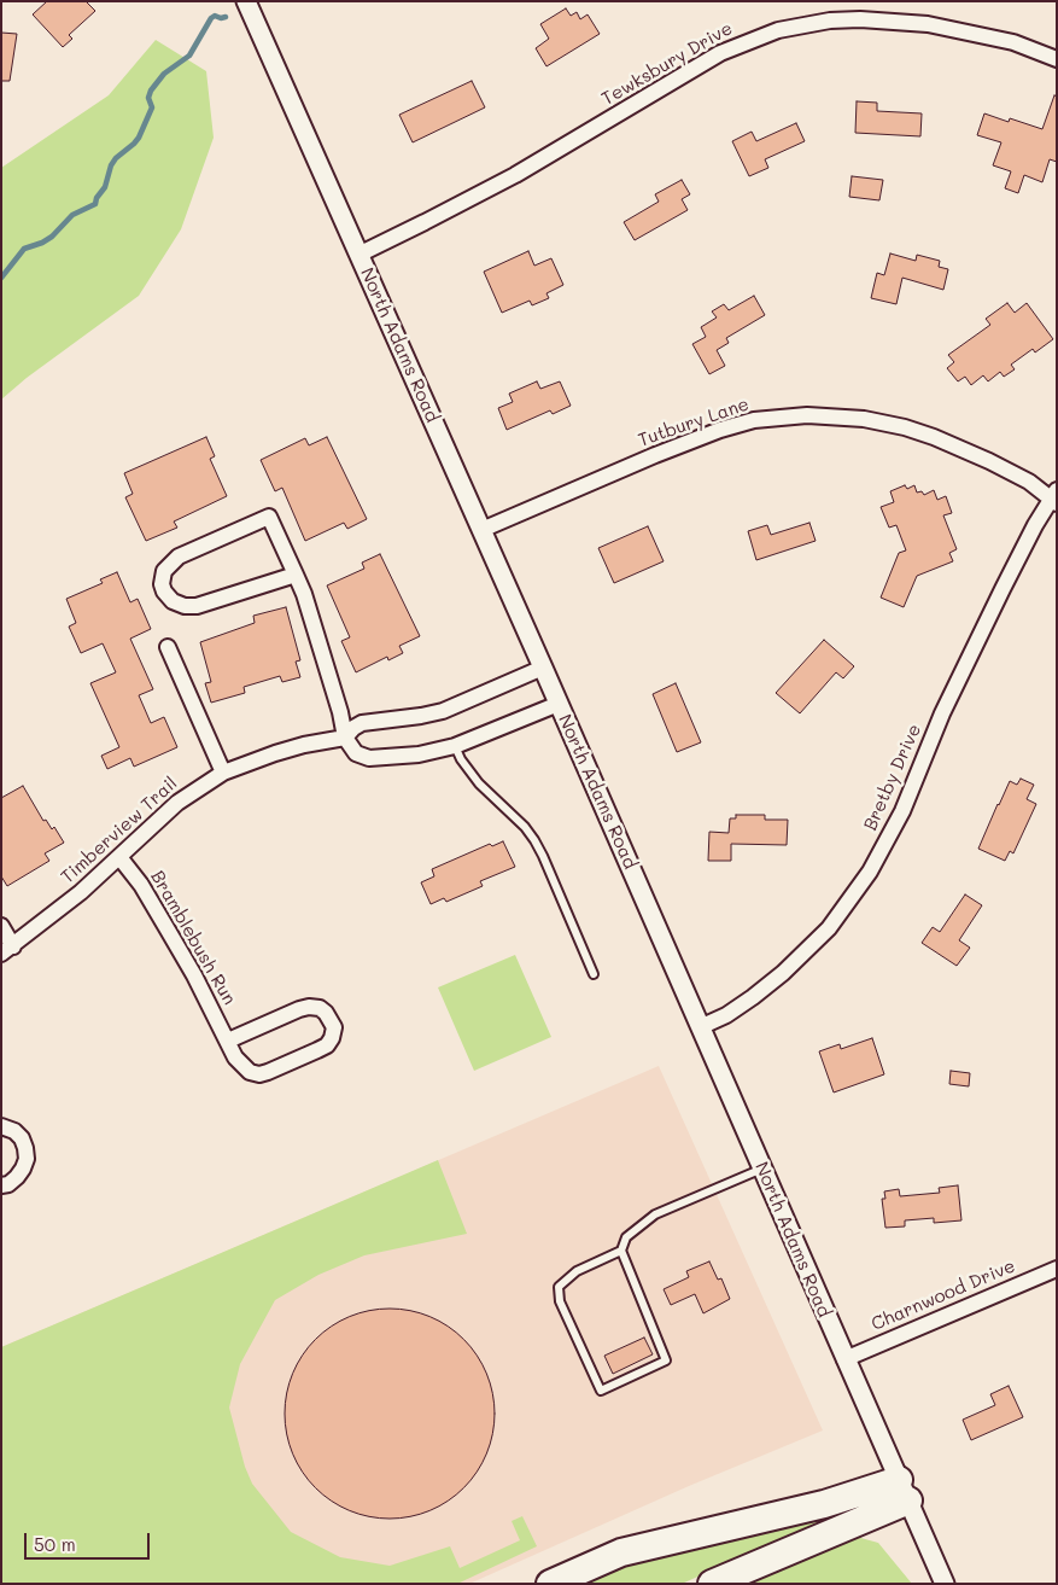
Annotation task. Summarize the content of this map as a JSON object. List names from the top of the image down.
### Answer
{
  "streets": {
    "street": [
      "Tewksbury Drive",
      "North Adams Road",
      "Tutbury Lane",
      "Bretby Drive",
      "Timberview Trail",
      "Bramblebush Run",
      "Charnwood Drive"
    ]
  },
  "crossings": [
    ["Tewksbury Drive", "North Adams Road"],
    ["North Adams Road", "Tutbury Lane"],
    ["North Adams Road", "Bretby Drive"],
    ["North Adams Road", "Timberview Trail"],
    ["North Adams Road", "Charnwood Drive"],
    ["Tutbury Lane", "Bretby Drive"],
    ["Timberview Trail", "Bramblebush Run"]
  ],
  "scale_bar": "50 m"
}
